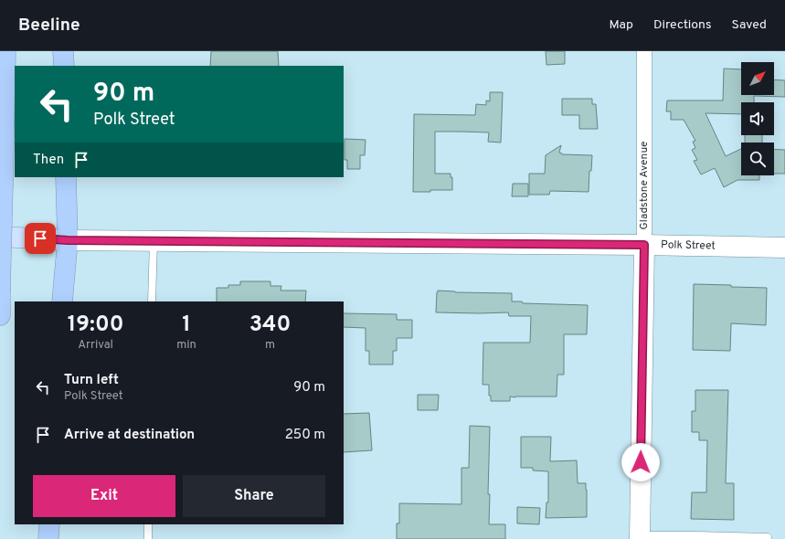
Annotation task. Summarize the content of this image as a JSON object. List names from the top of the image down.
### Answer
{
  "streets": {
    "main road": ["Polk Street"],
    "street": ["Gladstone Avenue"]
  },
  "crossings": [
    ["Gladstone Avenue", "Polk Street"]
  ],
  "north": "top right",
  "page": {
    "header": "Beeline",
    "nav": ["Map", "Directions", "Saved"],
    "turn": ["90 m", "Polk Street"],
    "then": "Then",
    "eta": [
      "19:00",
      "Arrival",
      "1",
      "min",
      "340",
      "m"
    ],
    "list": [
      {
        "name": "Turn left",
        "note": "Polk Street",
        "value": "90 m"
      },
      {
        "name": "Arrive at destination",
        "value": "250 m"
      }
    ],
    "buttons": ["Exit", "Share"]
  }
}
